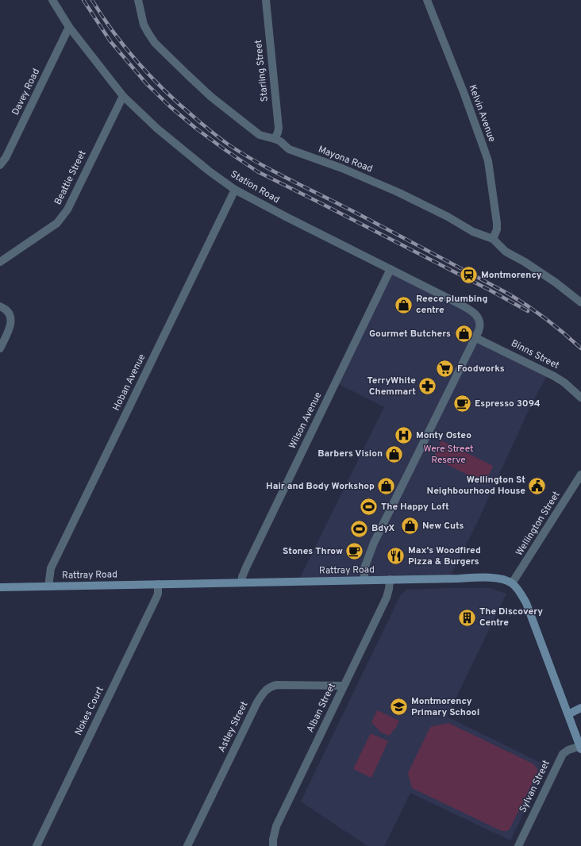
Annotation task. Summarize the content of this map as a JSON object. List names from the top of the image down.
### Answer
{
  "streets": {
    "street": [
      "Starling Street",
      "Davey Road",
      "Kelvin Avenue",
      "Mayona Road",
      "Beattie Street",
      "Station Road",
      "Binns Street",
      "Hoban Avenue",
      "Wilson Avenue",
      "Wellington Street",
      "Rattray Road",
      "Alban Street",
      "Nokes Court",
      "Astley Street",
      "Sylvan Street"
    ]
  },
  "crossings": [
    ["Starling Street", "Mayona Road"],
    ["Davey Road", "Station Road"],
    ["Kelvin Avenue", "Mayona Road"],
    ["Beattie Street", "Station Road"],
    ["Station Road", "Binns Street"],
    ["Station Road", "Hoban Avenue"],
    ["Station Road", "Wilson Avenue"],
    ["Station Road", "Rattray Road"],
    ["Hoban Avenue", "Rattray Road"],
    ["Wilson Avenue", "Rattray Road"],
    ["Wellington Street", "Rattray Road"],
    ["Rattray Road", "Alban Street"],
    ["Rattray Road", "Nokes Court"],
    ["Alban Street", "Astley Street"]
  ],
  "parks": ["Were Street Reserve"],
  "places": {
    "station": ["Montmorency"],
    "shop": [
      "Reece plumbing centre",
      "Gourmet Butchers",
      "Barbers Vision",
      "Hair and Body Workshop",
      "New Cuts"
    ],
    "supermarket": ["Foodworks"],
    "pharmacy": ["TerryWhite Chemmart"],
    "cafe": ["Espresso 3094", "Stones Throw"],
    "hospital": ["Monty Osteo"],
    "public building": ["Wellington St Neighbourhood House"],
    "sports": ["The Happy Loft", "BdyX"],
    "restaurant": ["Max's Woodfired Pizza & Burgers"],
    "building": ["The Discovery Centre"],
    "school or university": ["Montmorency Primary School"]
  }
}
